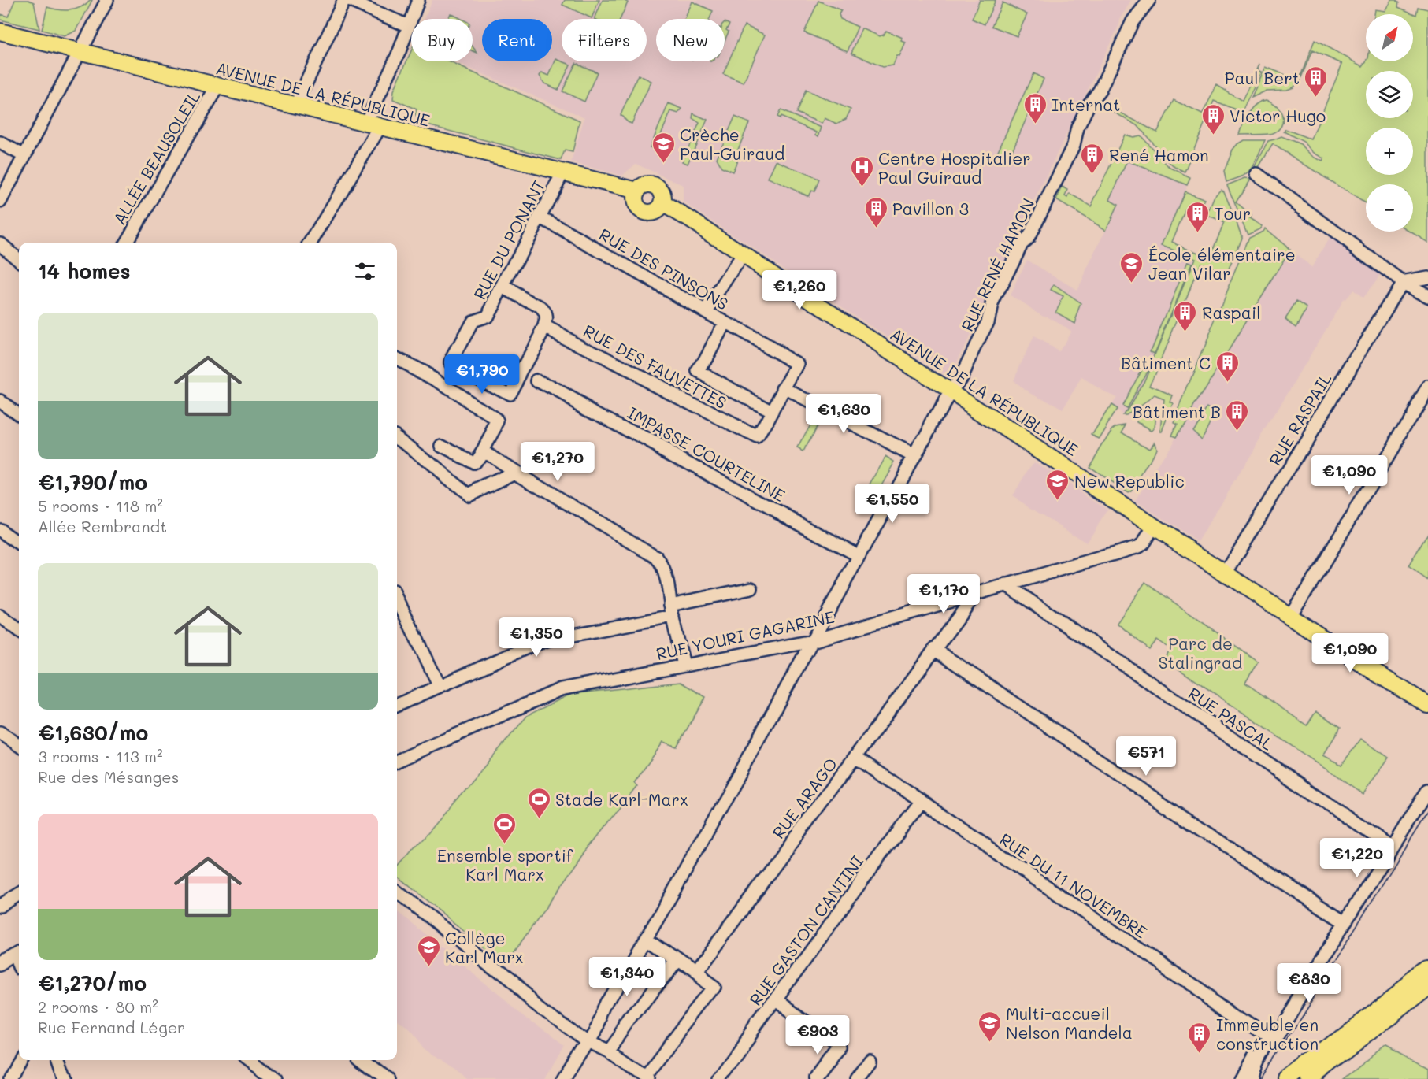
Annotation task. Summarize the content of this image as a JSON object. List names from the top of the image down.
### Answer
{
  "streets": {
    "main road": ["AVENUE DE LA RÉPUBLIQUE"],
    "street": [
      "ALLÉE BEAUSOLEIL",
      "RUE DU PONANT",
      "RUE RENÉ HAMON",
      "RUE DES PINSONS",
      "RUE DES FAUVETTES",
      "RUE RASPAIL",
      "IMPASSE COURTELINE",
      "RUE YOURI GAGARINE",
      "RUE PASCAL",
      "RUE ARAGO",
      "RUE DU 11 NOVEMBRE",
      "RUE GASTON CANTINI"
    ]
  },
  "crossings": [
    ["AVENUE DE LA RÉPUBLIQUE", "ALLÉE BEAUSOLEIL"],
    ["AVENUE DE LA RÉPUBLIQUE", "RUE DU PONANT"],
    ["AVENUE DE LA RÉPUBLIQUE", "RUE RENÉ HAMON"],
    ["AVENUE DE LA RÉPUBLIQUE", "RUE RASPAIL"],
    ["AVENUE DE LA RÉPUBLIQUE", "RUE YOURI GAGARINE"],
    ["RUE DU PONANT", "RUE DES PINSONS"],
    ["RUE DU PONANT", "RUE DES FAUVETTES"],
    ["RUE RENÉ HAMON", "IMPASSE COURTELINE"],
    ["RUE RENÉ HAMON", "RUE YOURI GAGARINE"],
    ["RUE DES PINSONS", "RUE DES FAUVETTES"],
    ["RUE YOURI GAGARINE", "RUE PASCAL"],
    ["RUE YOURI GAGARINE", "RUE ARAGO"],
    ["RUE ARAGO", "RUE DU 11 NOVEMBRE"],
    ["RUE DU 11 NOVEMBRE", "RUE GASTON CANTINI"]
  ],
  "parks": ["Parc de Stalingrad"],
  "places": {
    "building": [
      "Paul Bert",
      "Internat",
      "Victor Hugo",
      "René Hamon",
      "Pavillon 3",
      "Tour",
      "Raspail",
      "Bâtiment C",
      "Bâtiment B",
      "Immeuble en construction"
    ],
    "school or university": [
      "Crèche Paul-Guiraud",
      "École élémentaire Jean Vilar",
      "New Republic",
      "Collège Karl Marx",
      "Multi-accueil Nelson Mandela"
    ],
    "hospital": ["Centre Hospitalier Paul Guiraud"],
    "sports": ["Stade Karl-Marx", "Ensemble sportif Karl Marx"]
  },
  "north": "top right",
  "page": {
    "map_buttons": ["+", "−"],
    "chip": [
      "Buy",
      "Rent",
      "Filters",
      "New"
    ],
    "heading": "14 homes",
    "price": [
      "€1,260",
      "€1,790",
      "€1,630",
      "€1,270",
      "€1,090",
      "€1,550",
      "€1,170",
      "€1,350",
      "€1,090",
      "€571",
      "€1,220",
      "€1,340",
      "€830",
      "€903"
    ],
    "list": [
      {
        "name": "€1,790/mo",
        "note": "5 rooms · 118 m² · Allée Rembrandt"
      },
      {
        "name": "€1,630/mo",
        "note": "3 rooms · 113 m² · Rue des Mésanges"
      },
      {
        "name": "€1,270/mo",
        "note": "2 rooms · 80 m² · Rue Fernand Léger"
      }
    ]
  }
}
